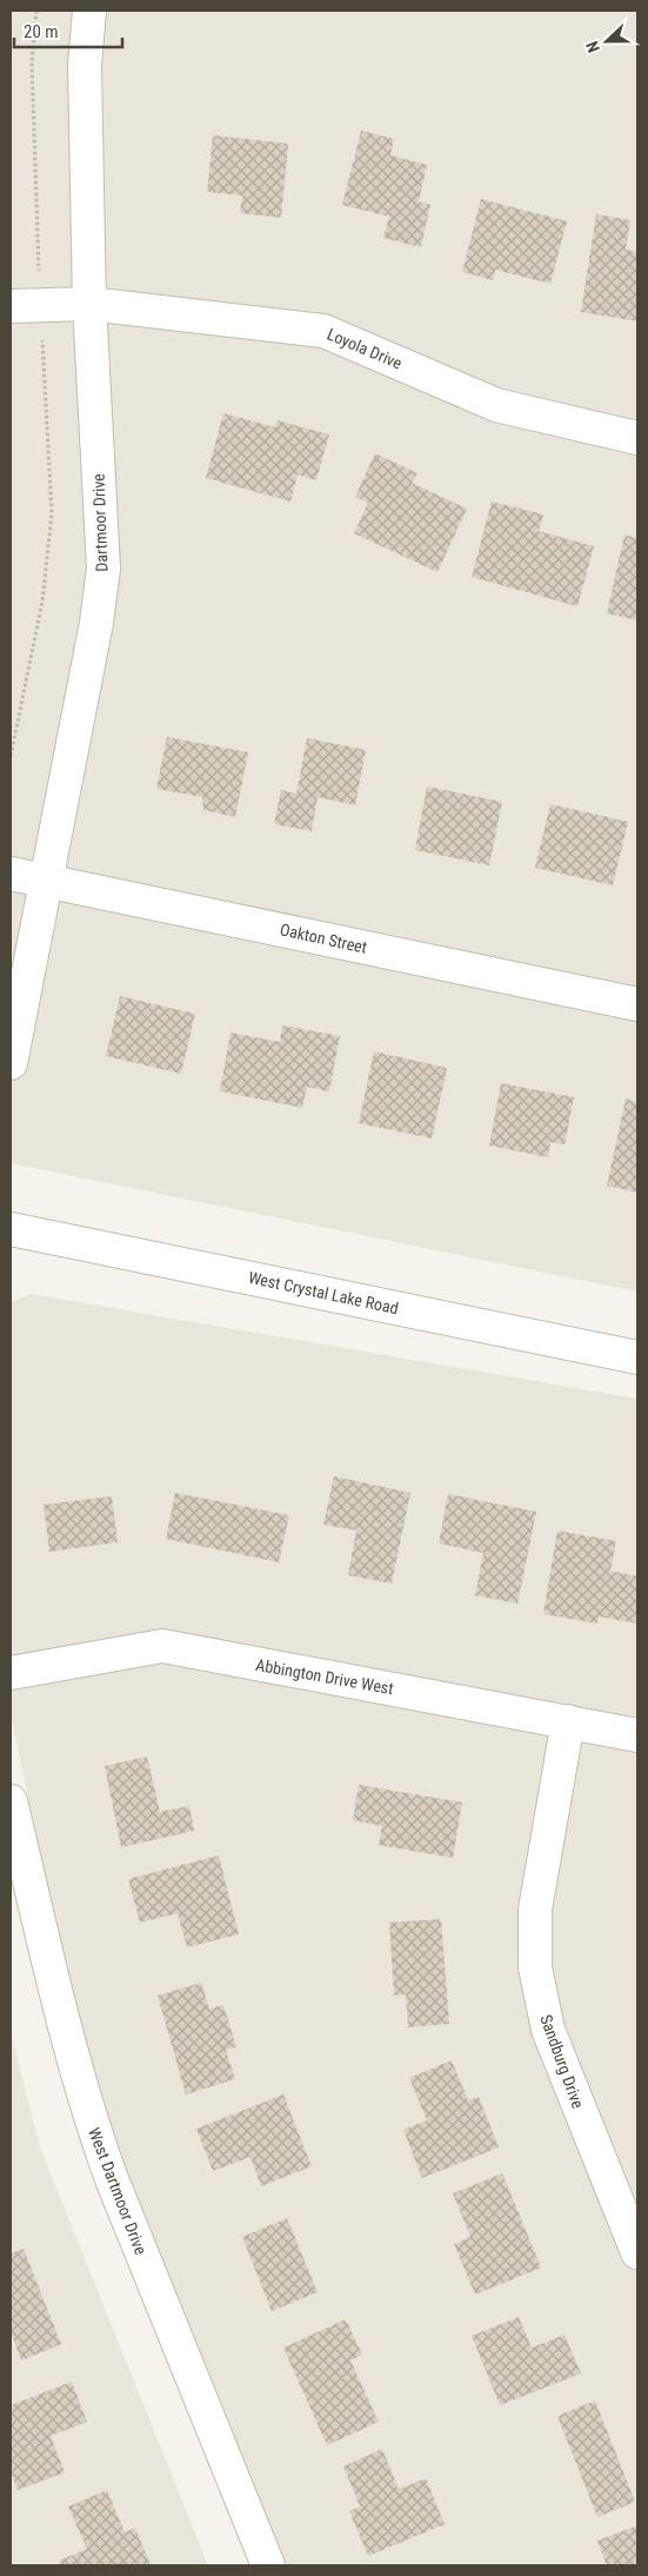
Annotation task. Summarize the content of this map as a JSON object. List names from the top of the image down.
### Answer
{
  "streets": {
    "street": [
      "Loyola Drive",
      "Dartmoor Drive",
      "Oakton Street",
      "West Crystal Lake Road",
      "Abbington Drive West",
      "Sandburg Drive",
      "West Dartmoor Drive"
    ]
  },
  "crossings": [
    ["Loyola Drive", "Dartmoor Drive"],
    ["Dartmoor Drive", "Oakton Street"],
    ["Abbington Drive West", "Sandburg Drive"]
  ],
  "scale_bar": "20 m",
  "north": "left"
}
